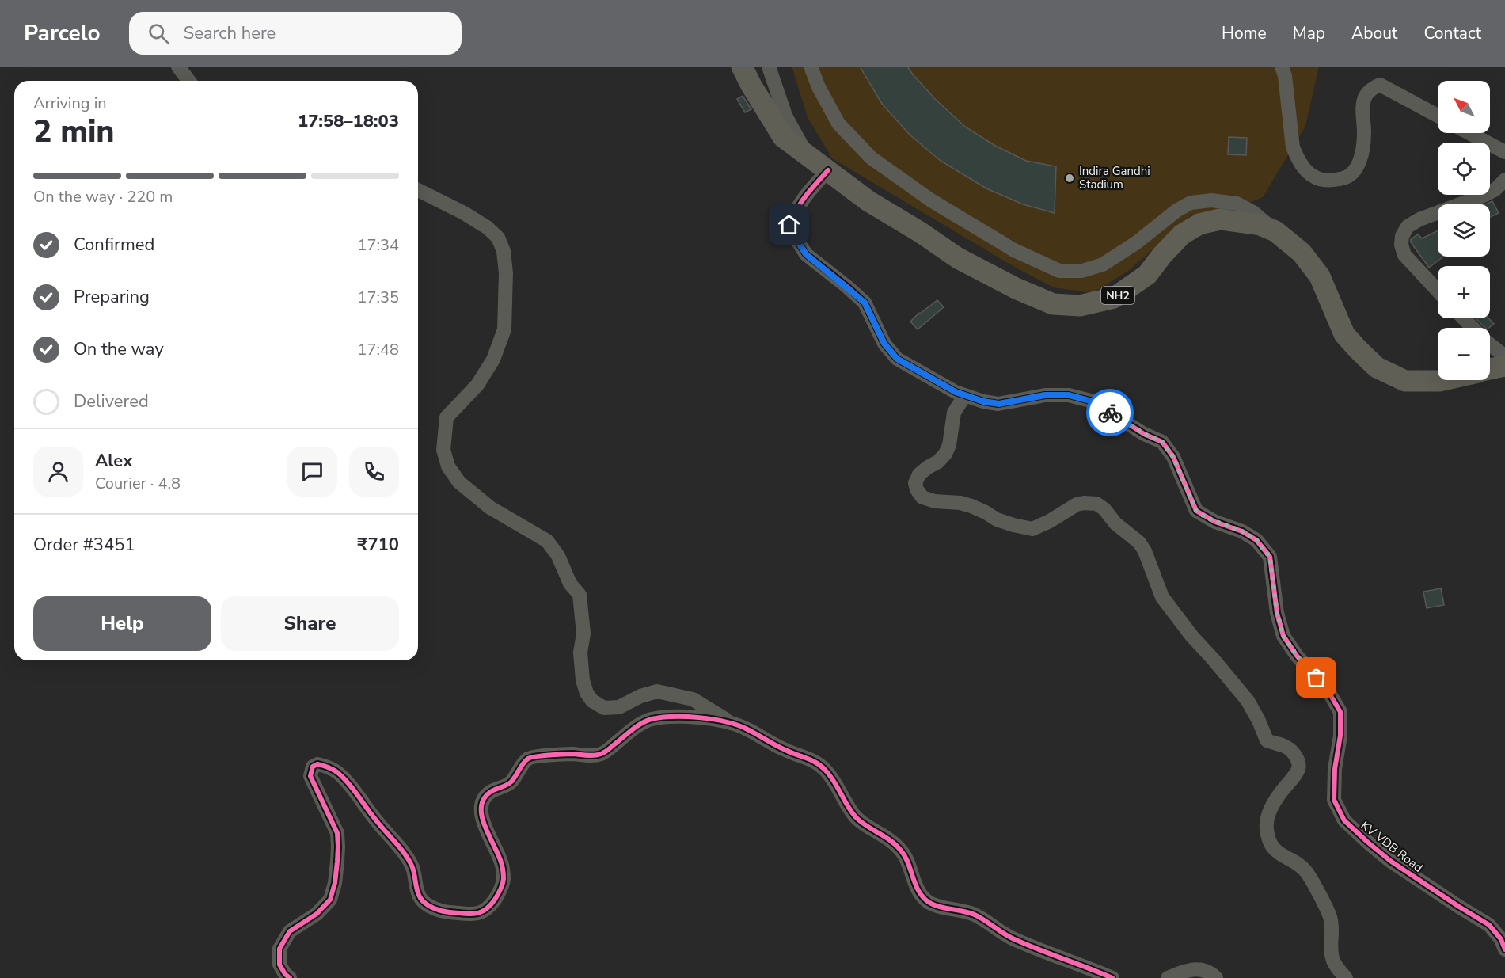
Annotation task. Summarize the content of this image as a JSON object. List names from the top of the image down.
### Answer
{
  "streets": {
    "highway": ["NH2"],
    "street": ["KV VDB Road"]
  },
  "crossings": [
    ["NH2", "KV VDB Road"]
  ],
  "places": ["Indira Gandhi Stadium"],
  "north": "top left",
  "page": {
    "header": "Parcelo",
    "search": "Search here",
    "nav": [
      "Home",
      "Map",
      "About",
      "Contact"
    ],
    "map_buttons": ["+", "−"],
    "heading": ["2 min", "Arriving in", "17:58–18:03"],
    "panel": [
      "Alex",
      "Courier · 4.8",
      "Order #3451",
      "₹710"
    ],
    "bar": "On the way · 220 m",
    "list": [
      ["Confirmed", "17:34"],
      ["Preparing", "17:35"],
      ["On the way", "17:48"],
      "Delivered"
    ],
    "buttons": ["Help", "Share"]
  }
}
